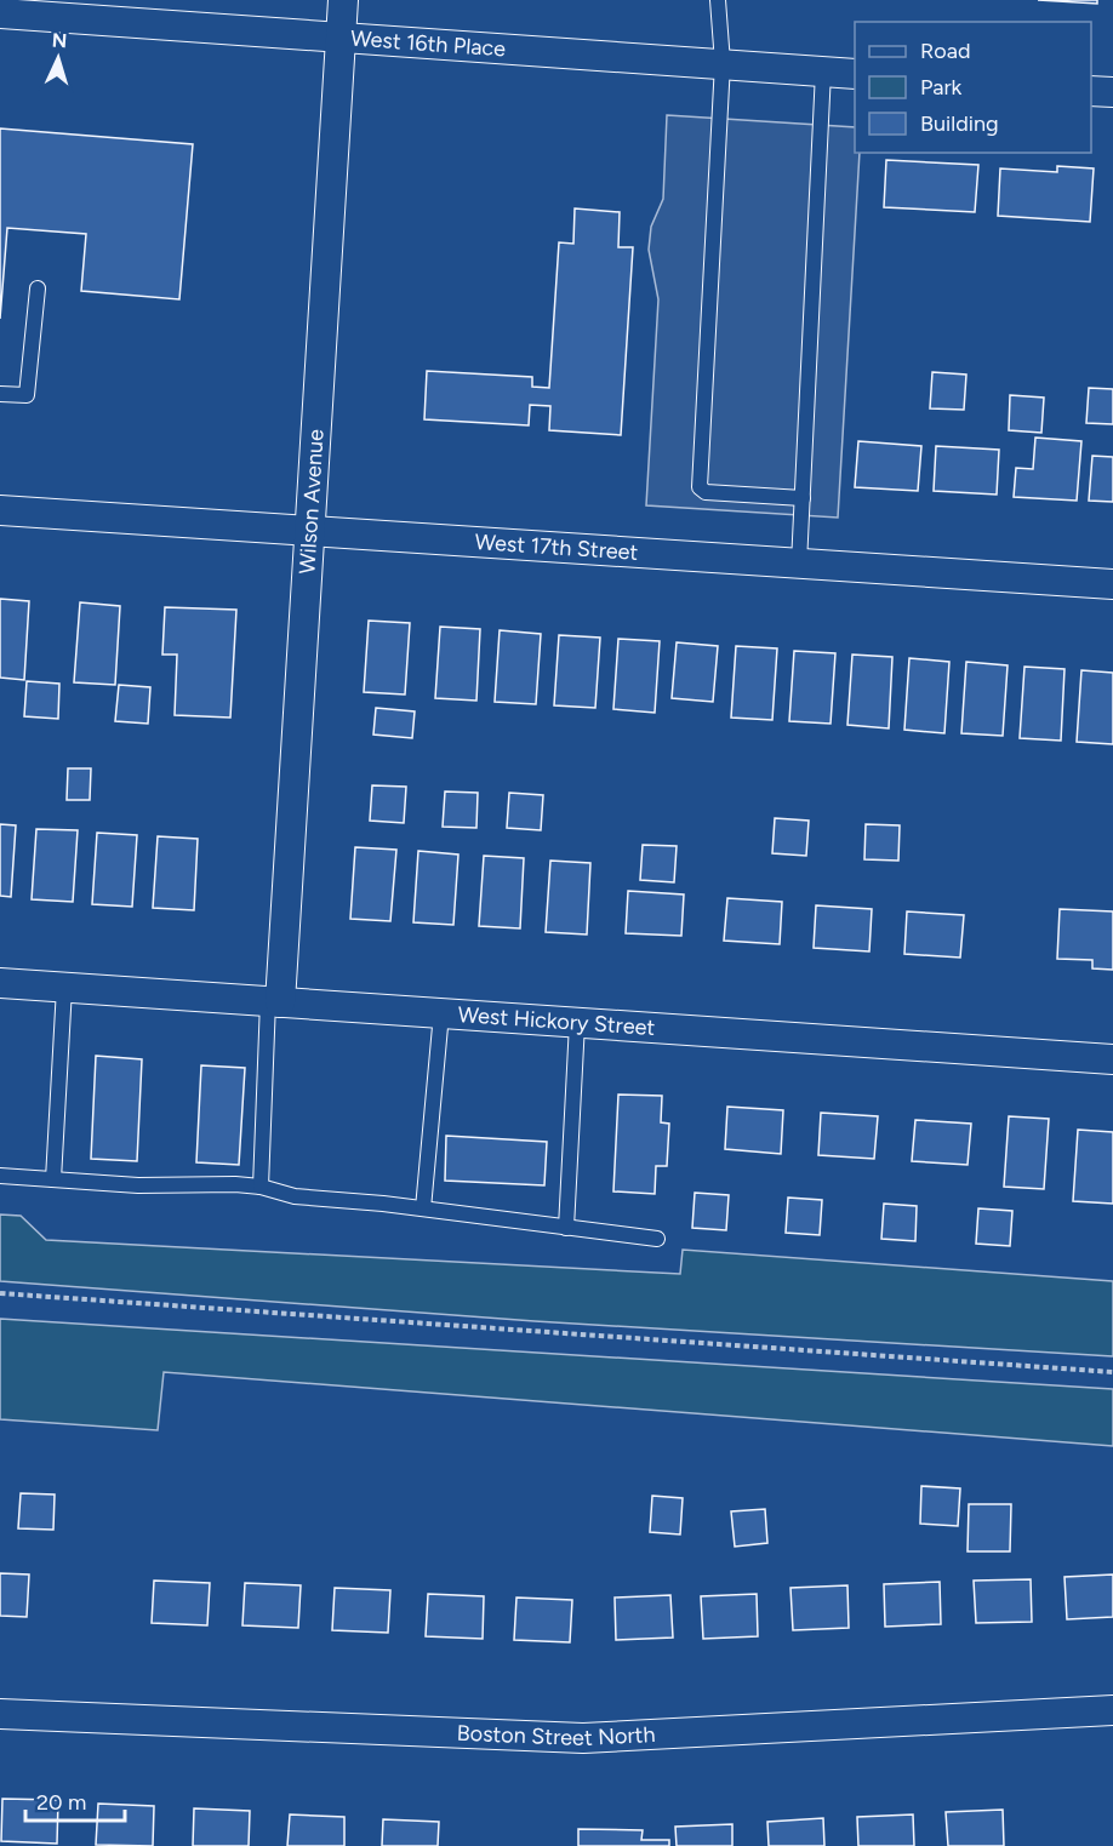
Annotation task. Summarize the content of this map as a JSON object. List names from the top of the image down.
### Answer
{
  "streets": {
    "street": [
      "West 16th Place",
      "Wilson Avenue",
      "West 17th Street",
      "West Hickory Street",
      "Boston Street North"
    ]
  },
  "crossings": [
    ["West 16th Place", "Wilson Avenue"],
    ["Wilson Avenue", "West 17th Street"],
    ["Wilson Avenue", "West Hickory Street"]
  ],
  "legend": ["Road", "Park", "Building"],
  "scale_bar": "20 m",
  "north": "top"
}
